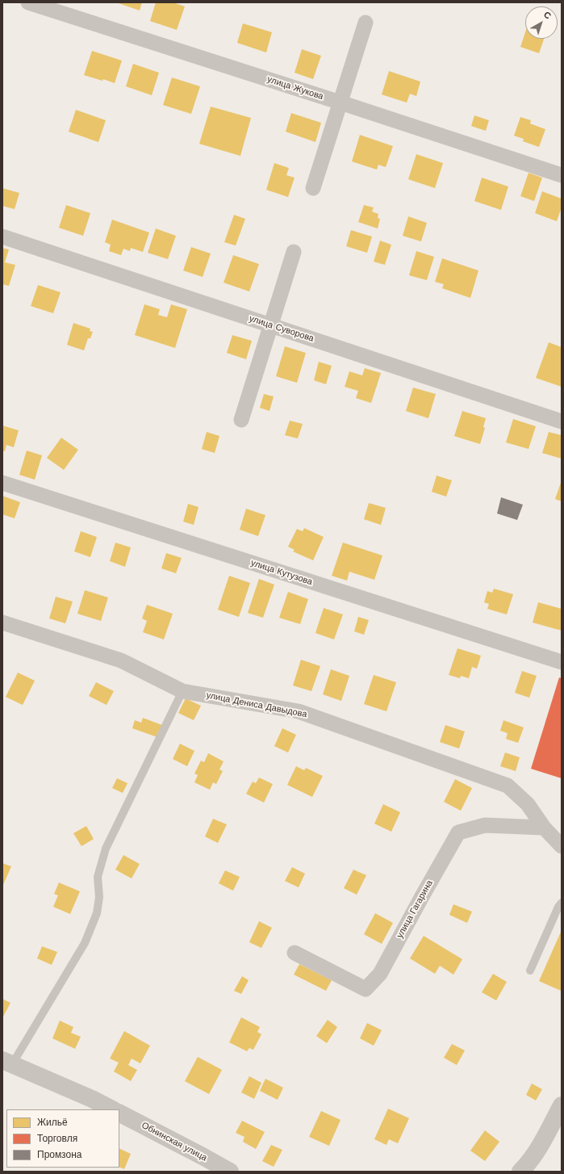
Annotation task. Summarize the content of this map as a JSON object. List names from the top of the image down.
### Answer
{
  "streets": {
    "street": [
      "улица Жукова",
      "улица Суворова",
      "улица Кутузова",
      "улица Дениса Давыдова",
      "улица Гагарина",
      "Обнинская улица"
    ]
  },
  "crossings": [
    ["улица Дениса Давыдова", "улица Гагарина"]
  ],
  "legend": ["Жильё", "Торговля", "Промзона"],
  "north": "top right"
}
